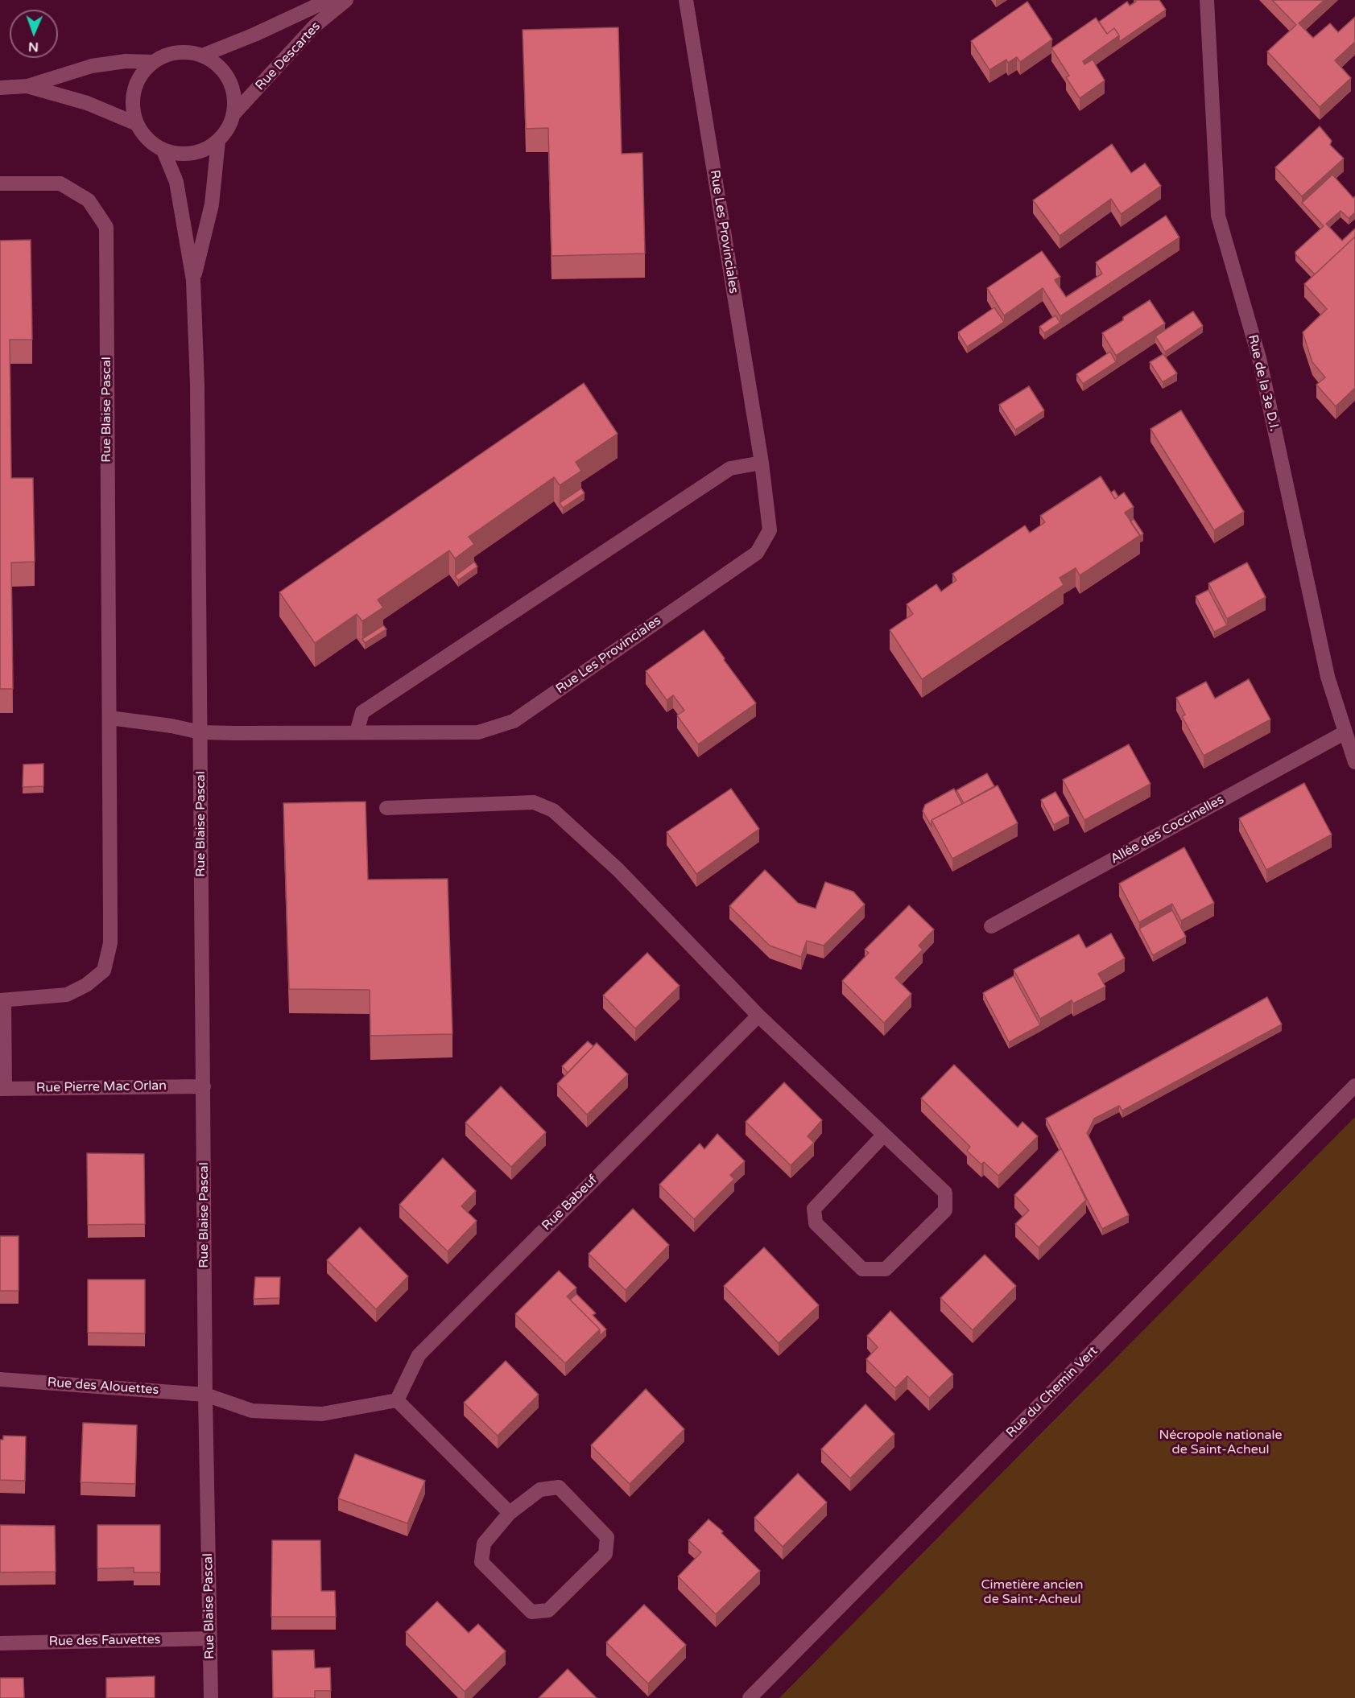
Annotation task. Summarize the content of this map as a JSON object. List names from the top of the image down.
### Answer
{
  "streets": {
    "street": [
      "Rue Descartes",
      "Rue Les Provinciales",
      "Rue de la 3e D.I.",
      "Rue Blaise Pascal",
      "Allée des Coccinelles",
      "Rue Pierre Mac Orlan",
      "Rue Babeuf",
      "Rue des Alouettes",
      "Rue du Chemin Vert",
      "Rue des Fauvettes"
    ]
  },
  "crossings": [
    ["Rue Descartes", "Rue Blaise Pascal"],
    ["Rue Les Provinciales", "Rue Blaise Pascal"],
    ["Rue de la 3e D.I.", "Allée des Coccinelles"],
    ["Rue Blaise Pascal", "Rue Pierre Mac Orlan"],
    ["Rue Blaise Pascal", "Rue des Alouettes"],
    ["Rue Blaise Pascal", "Rue des Fauvettes"]
  ],
  "parks": ["Nécropole nationale de Saint-Acheul", "Cimetière ancien de Saint-Acheul"],
  "north": "bottom"
}
